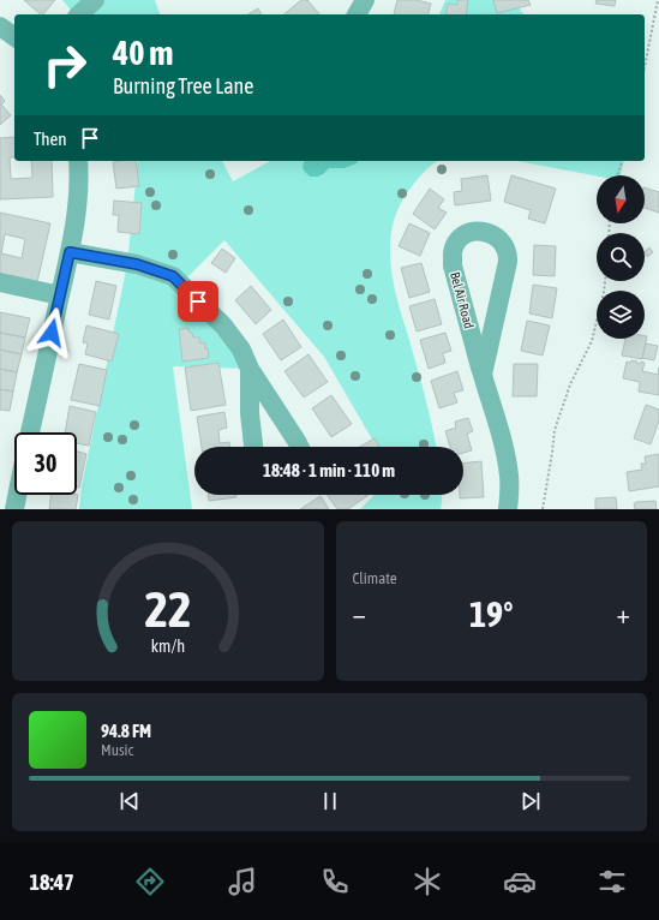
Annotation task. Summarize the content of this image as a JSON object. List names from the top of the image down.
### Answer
{
  "streets": {
    "street": ["Bel Air Road"]
  },
  "north": "bottom",
  "page": {
    "turn": ["40 m", "Burning Tree Lane"],
    "then": "Then",
    "limit": "30",
    "trip": "18:48 · 1 min · 110 m",
    "tile": "Climate",
    "heat": ["−", "19°", "+"],
    "song": ["94.8 FM", "Music"],
    "tabs": "18:47",
    "gauge": ["22", "km/h"]
  }
}
